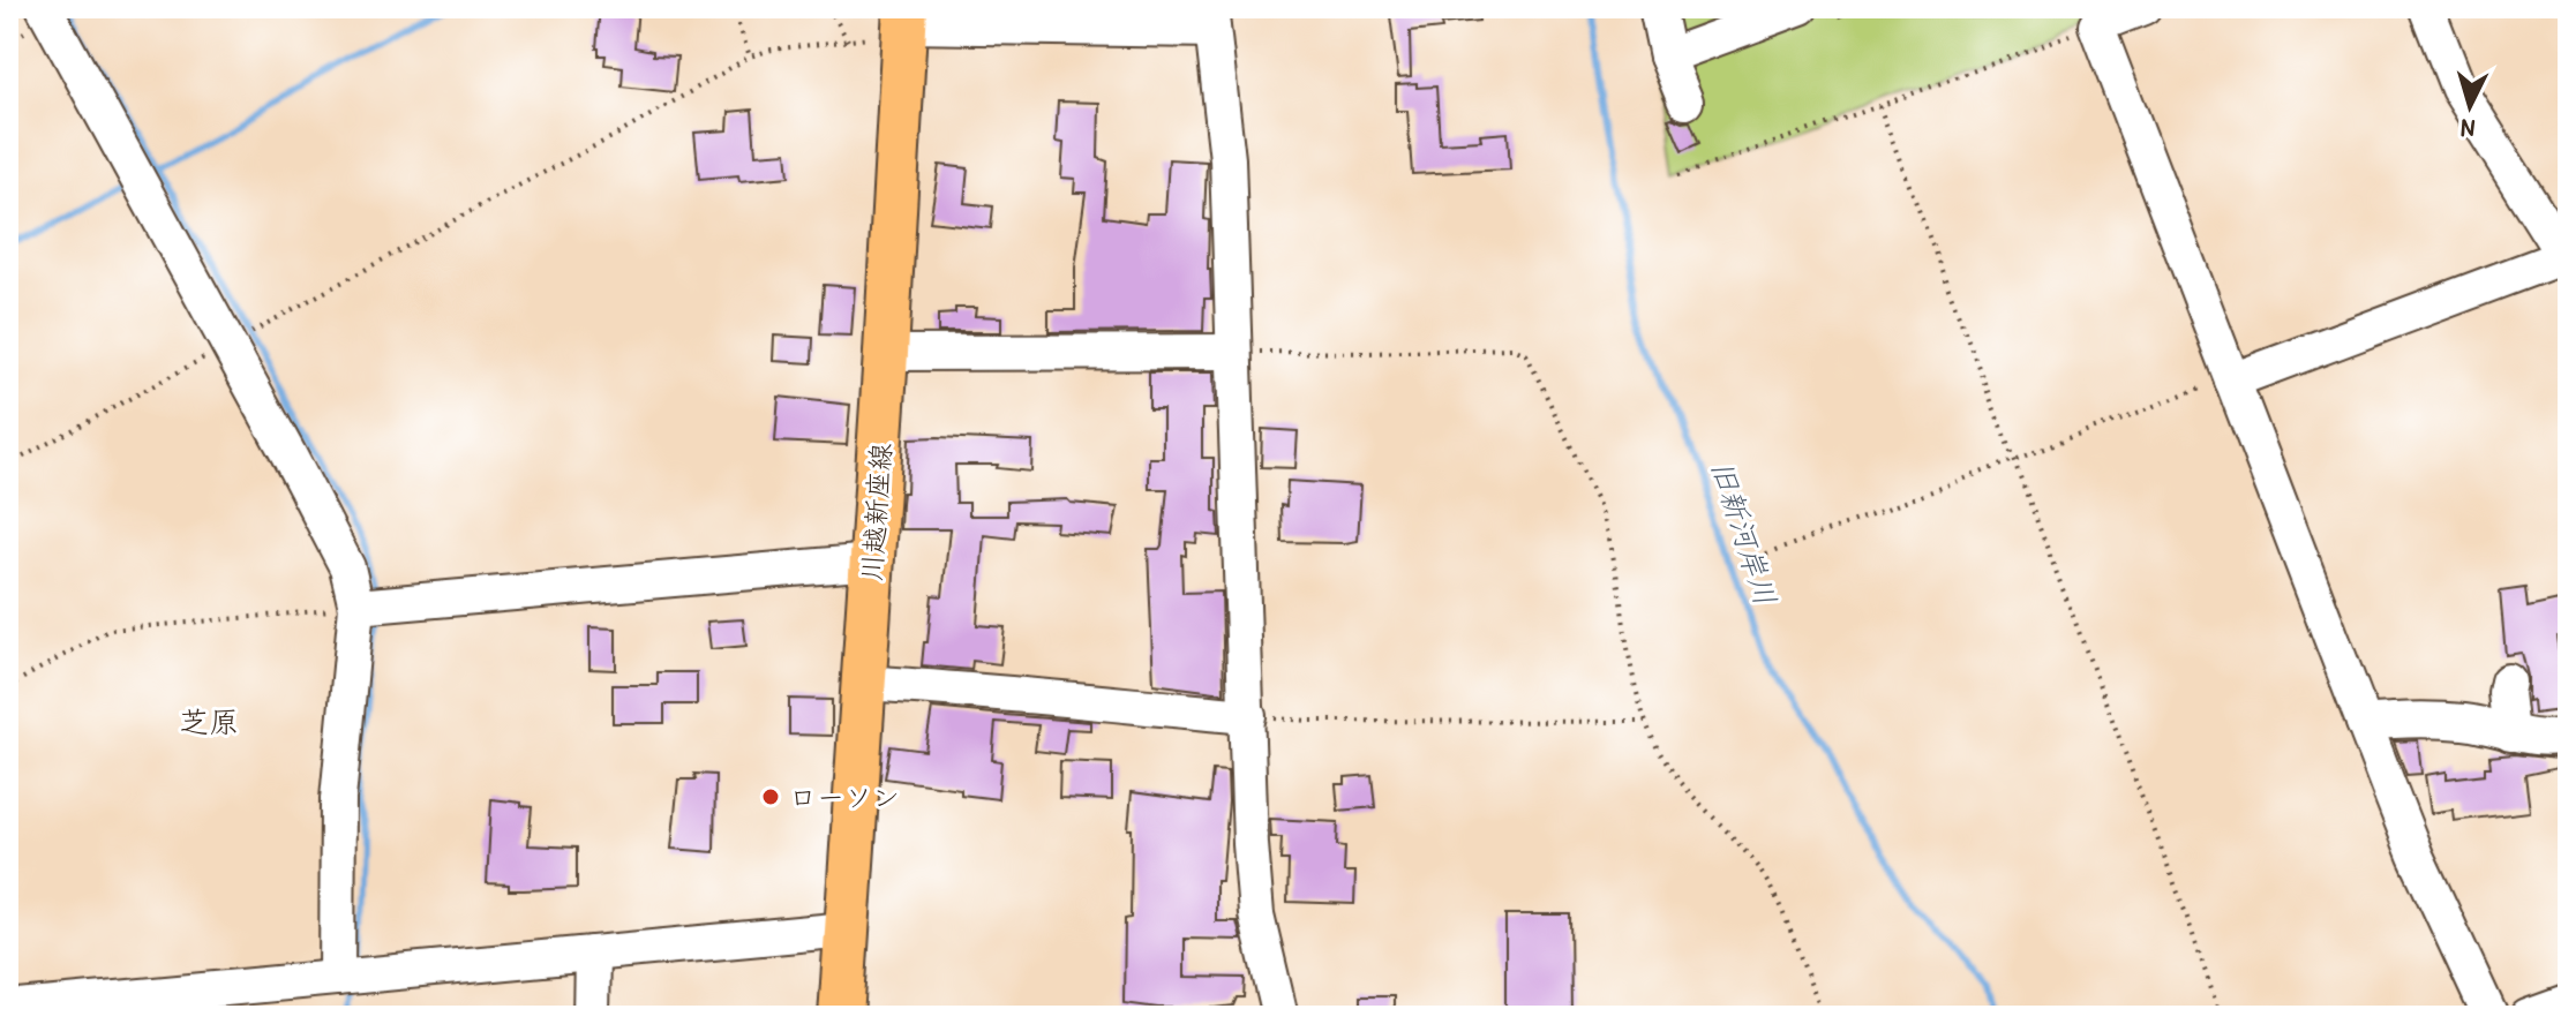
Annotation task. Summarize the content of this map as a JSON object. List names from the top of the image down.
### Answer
{
  "streets": {
    "main road": ["川越新座線"]
  },
  "districts": ["芝原"],
  "water": ["旧新河岸川"],
  "places": ["ローソン"],
  "north": "bottom"
}
